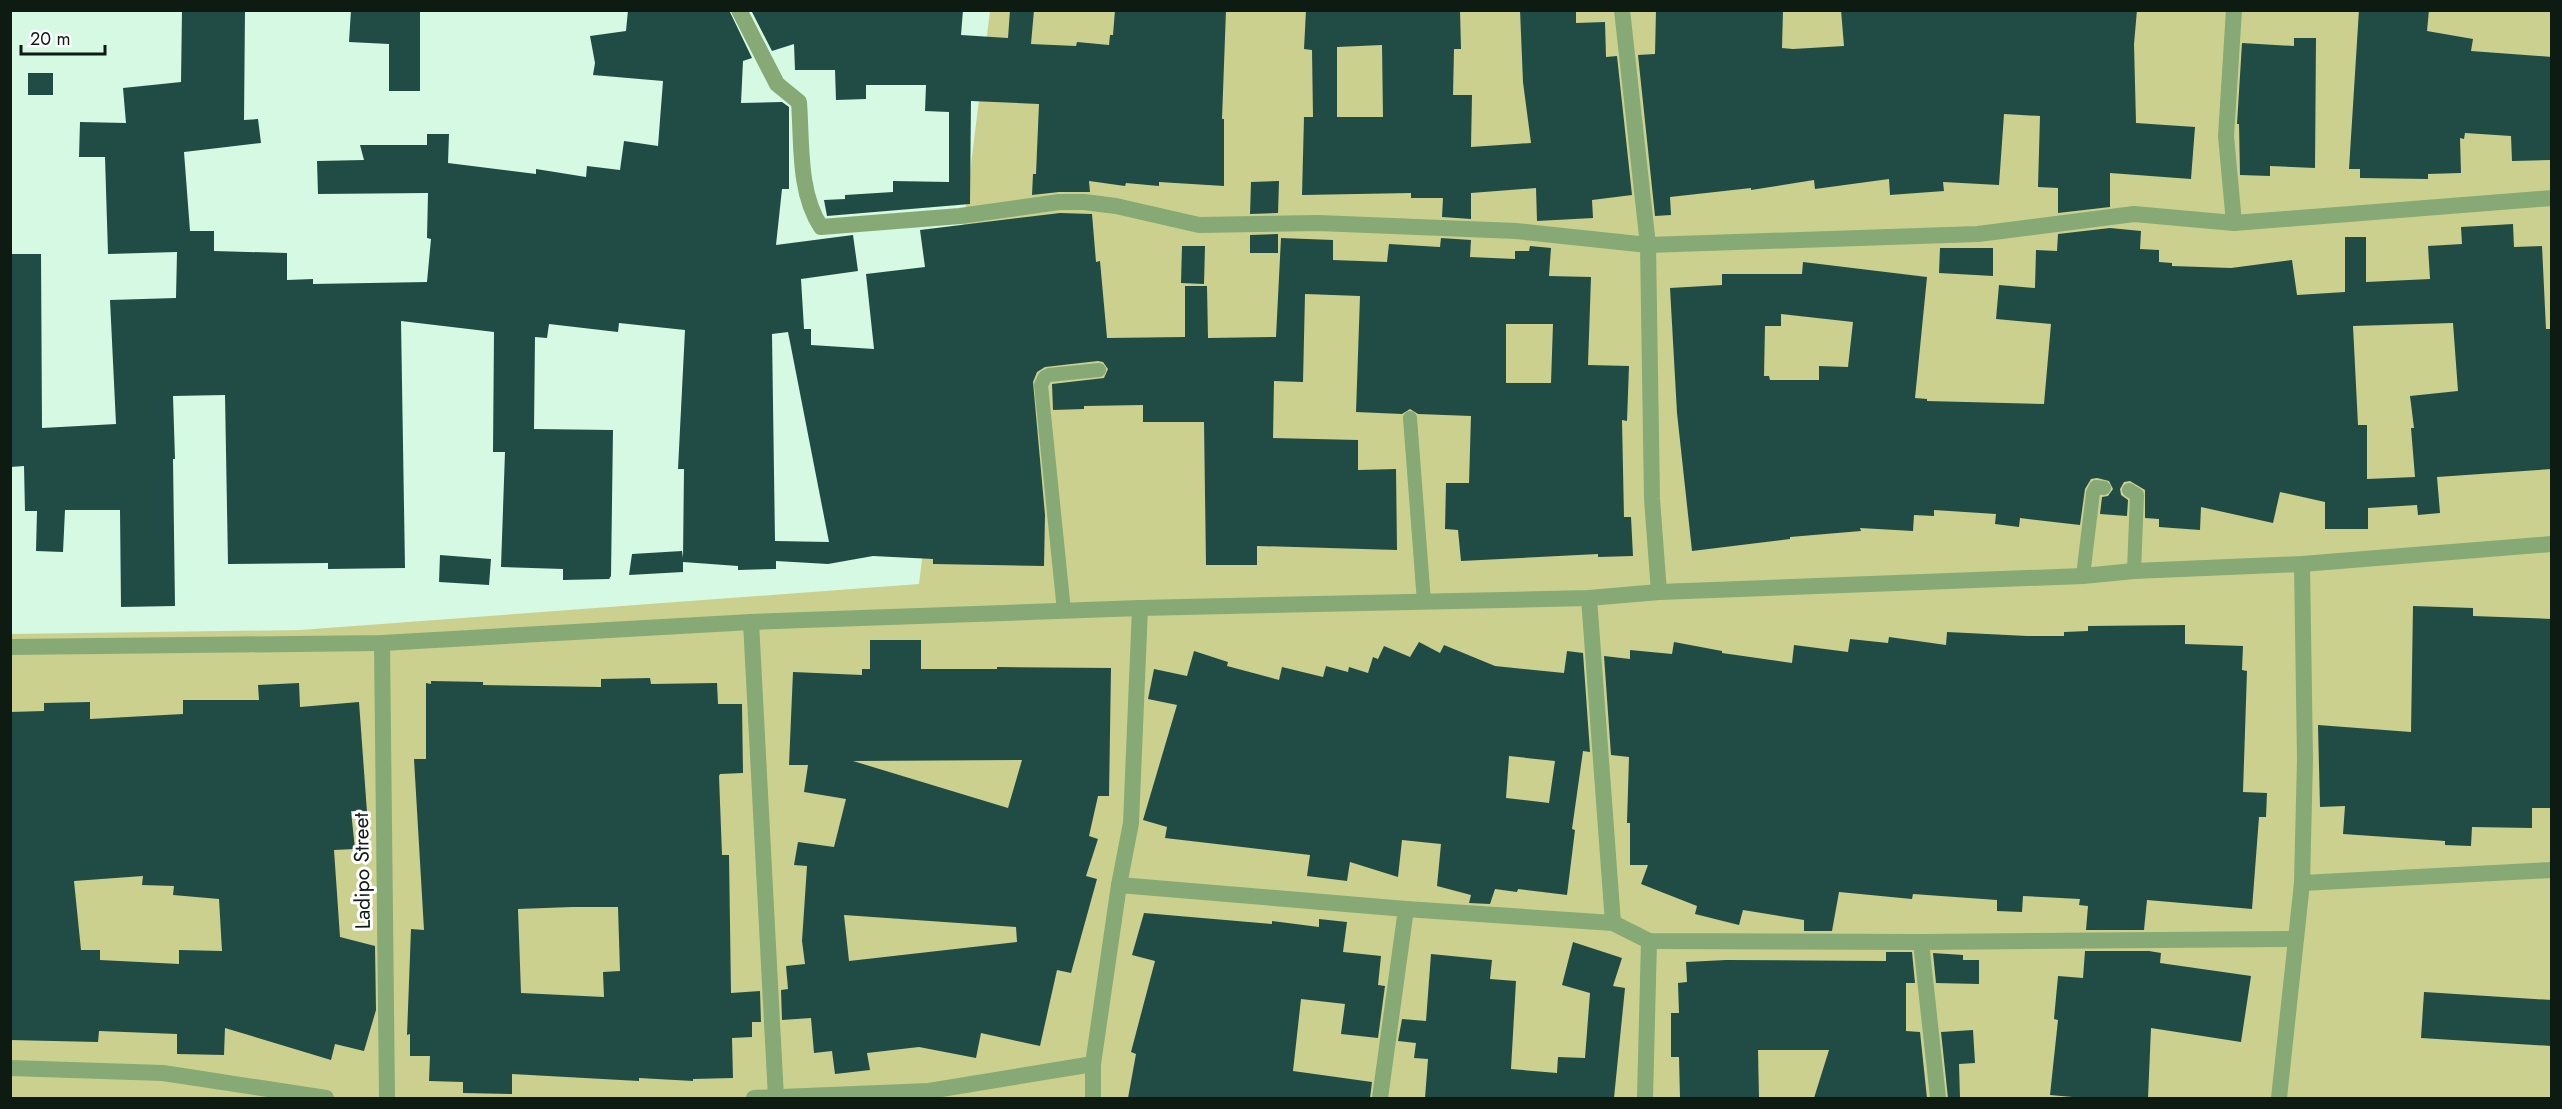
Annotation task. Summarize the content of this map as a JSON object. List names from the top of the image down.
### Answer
{
  "streets": {
    "street": ["Ladipo Street"]
  },
  "scale_bar": "20 m"
}
